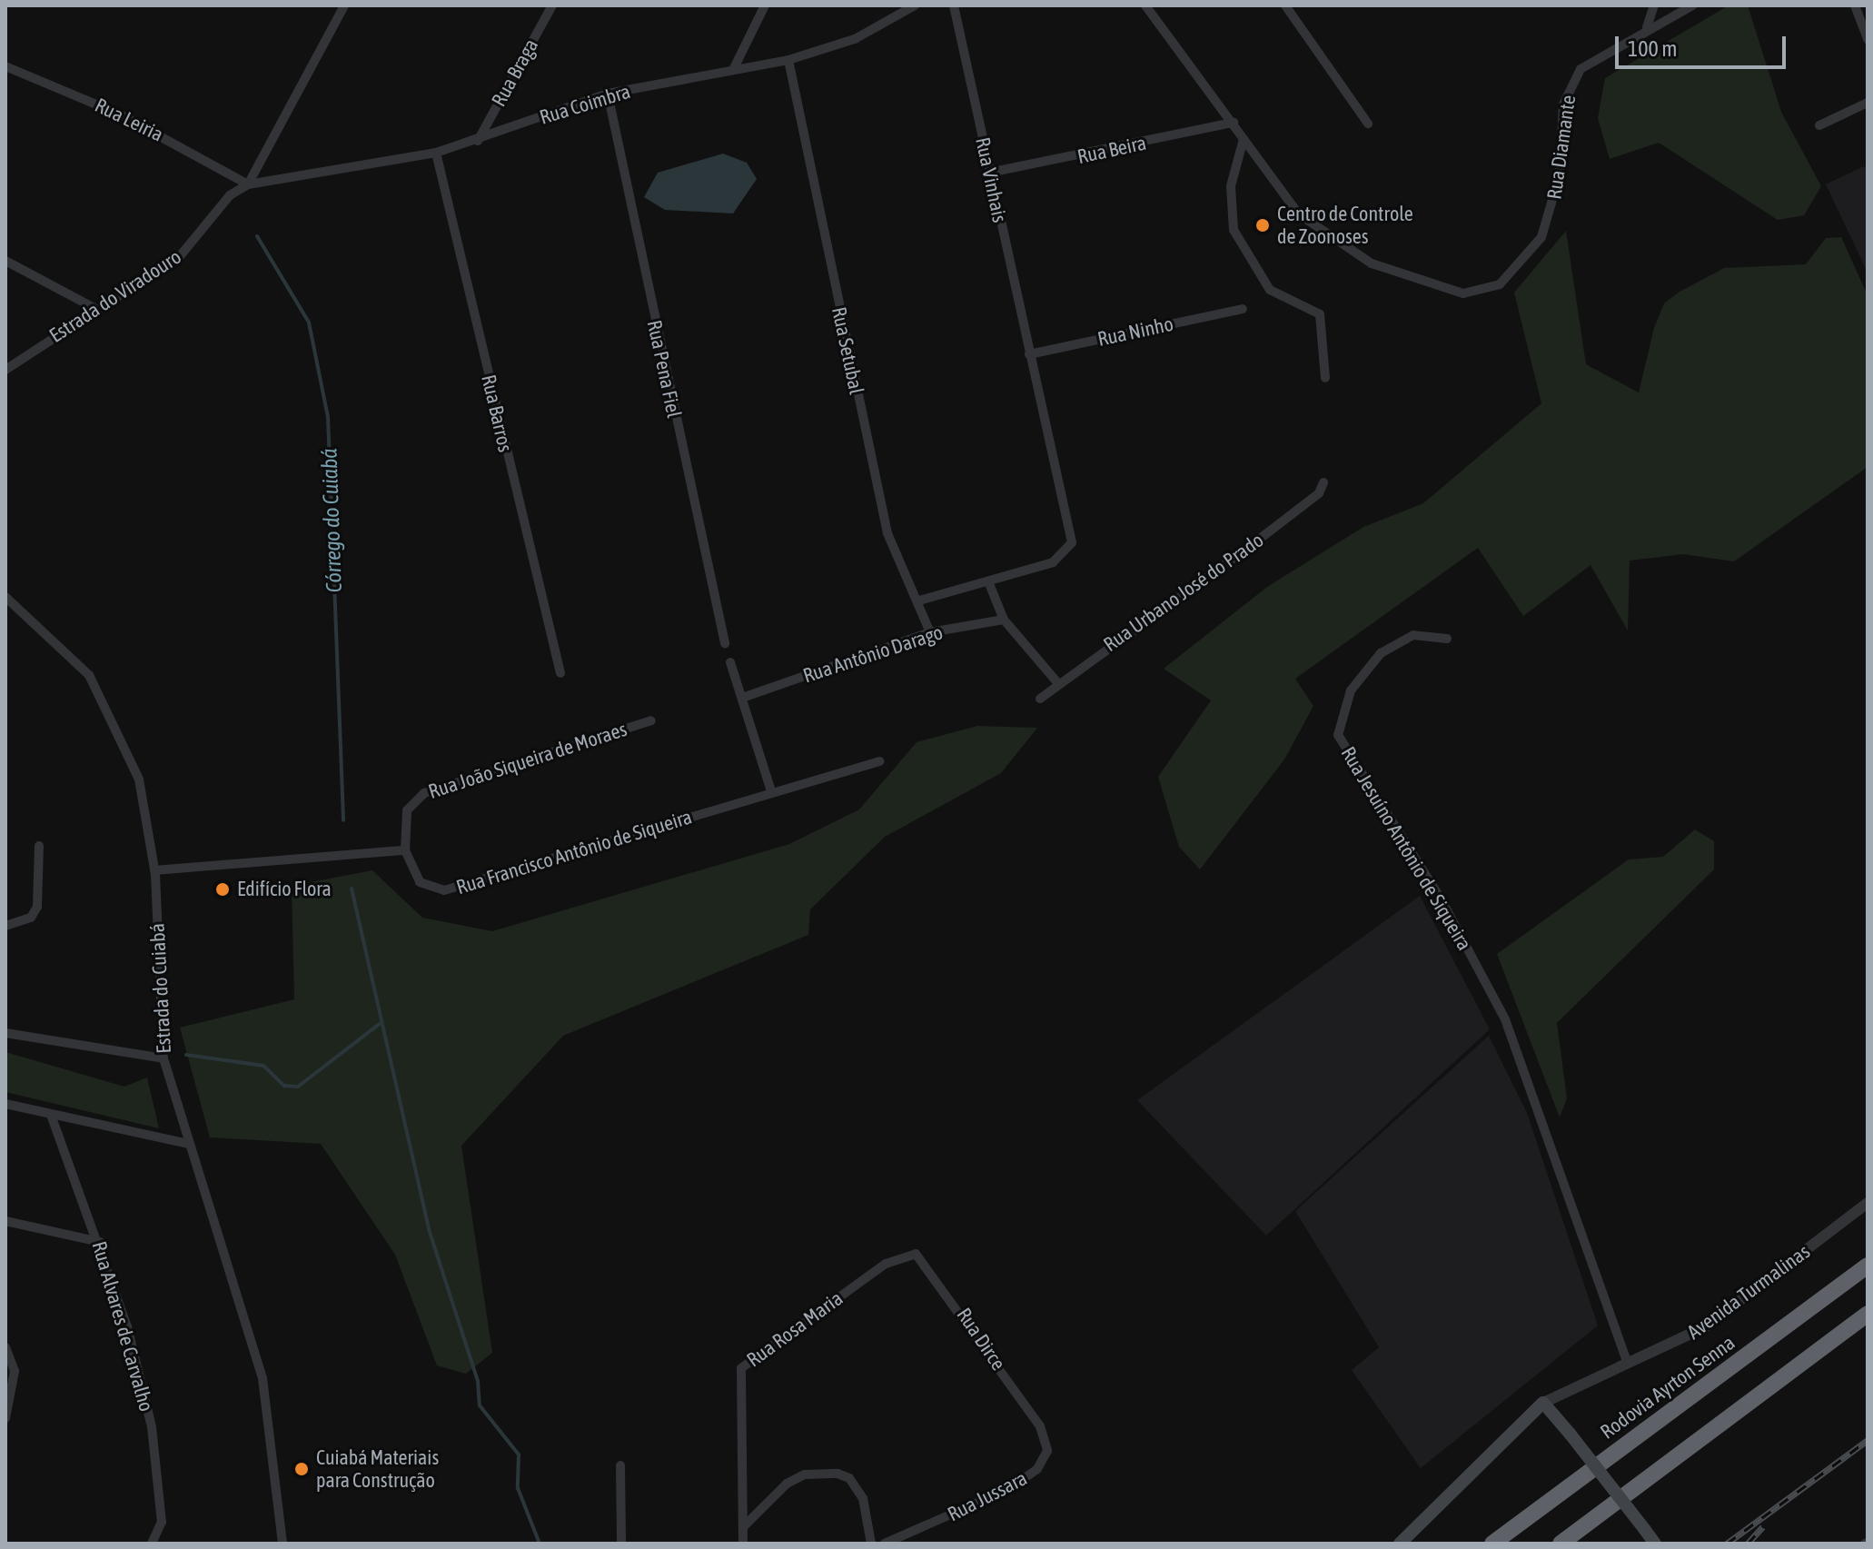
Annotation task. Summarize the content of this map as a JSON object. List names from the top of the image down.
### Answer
{
  "streets": {
    "highway": ["Rodovia Ayrton Senna"],
    "street": [
      "Rua Braga",
      "Rua Coimbra",
      "Rua Leiria",
      "Rua Diamante",
      "Rua Beira",
      "Rua Vinhais",
      "Estrada do Viradouro",
      "Rua Ninho",
      "Rua Setubal",
      "Rua Pena Fiel",
      "Rua Barros",
      "Rua Urbano José do Prado",
      "Rua Antônio Darago",
      "Rua João Siqueira de Moraes",
      "Rua Jesuíno Antônio de Siqueira",
      "Rua Francisco Antônio de Siqueira",
      "Estrada do Cuiabá",
      "Avenida Turmalinas",
      "Rua Alvares de Carvalho",
      "Rua Rosa Maria",
      "Rua Dirce",
      "Rua Jussara"
    ]
  },
  "crossings": [
    ["Rua Braga", "Rua Coimbra"],
    ["Rua Coimbra", "Rua Leiria"],
    ["Rua Coimbra", "Estrada do Viradouro"],
    ["Rua Coimbra", "Rua Setubal"],
    ["Rua Coimbra", "Rua Pena Fiel"],
    ["Rua Coimbra", "Rua Barros"],
    ["Rua Leiria", "Estrada do Viradouro"],
    ["Rua Diamante", "Rua Beira"],
    ["Rua Beira", "Rua Vinhais"],
    ["Rua Vinhais", "Rua Ninho"],
    ["Rua Setubal", "Rua Antônio Darago"],
    ["Rua João Siqueira de Moraes", "Rua Francisco Antônio de Siqueira"],
    ["Rua Jesuíno Antônio de Siqueira", "Avenida Turmalinas"],
    ["Rua Rosa Maria", "Rua Dirce"],
    ["Rua Dirce", "Rua Jussara"]
  ],
  "water": ["Córrego do Cuiabá"],
  "places": ["Centro de Controle de Zoonoses", "Edifício Flora", "Cuiabá Materiais para Construção"],
  "scale_bar": "100 m"
}
